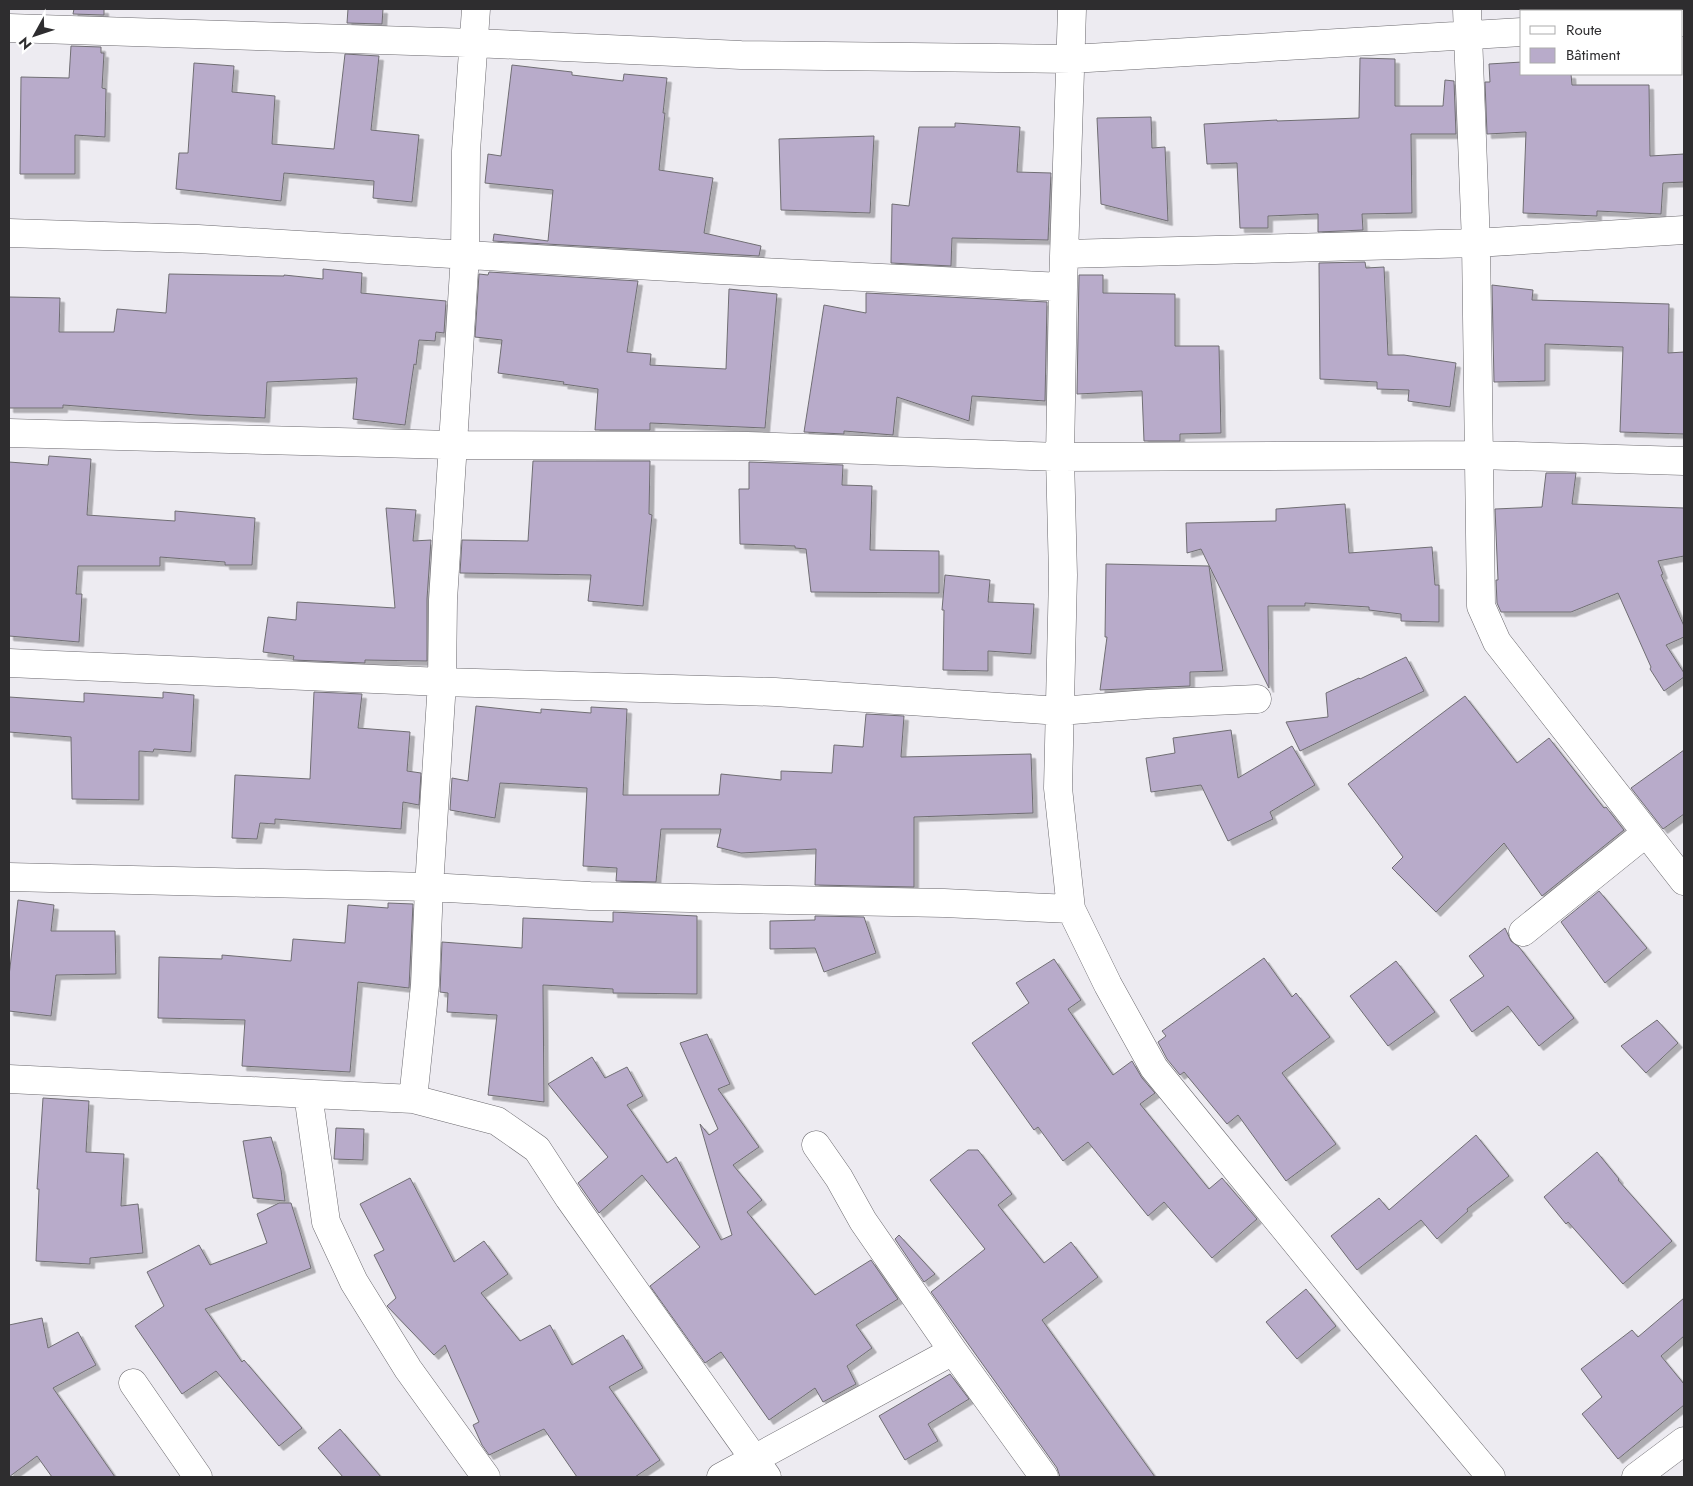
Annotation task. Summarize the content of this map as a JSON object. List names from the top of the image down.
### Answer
{
  "legend": ["Route", "Bâtiment"],
  "north": "bottom left"
}
